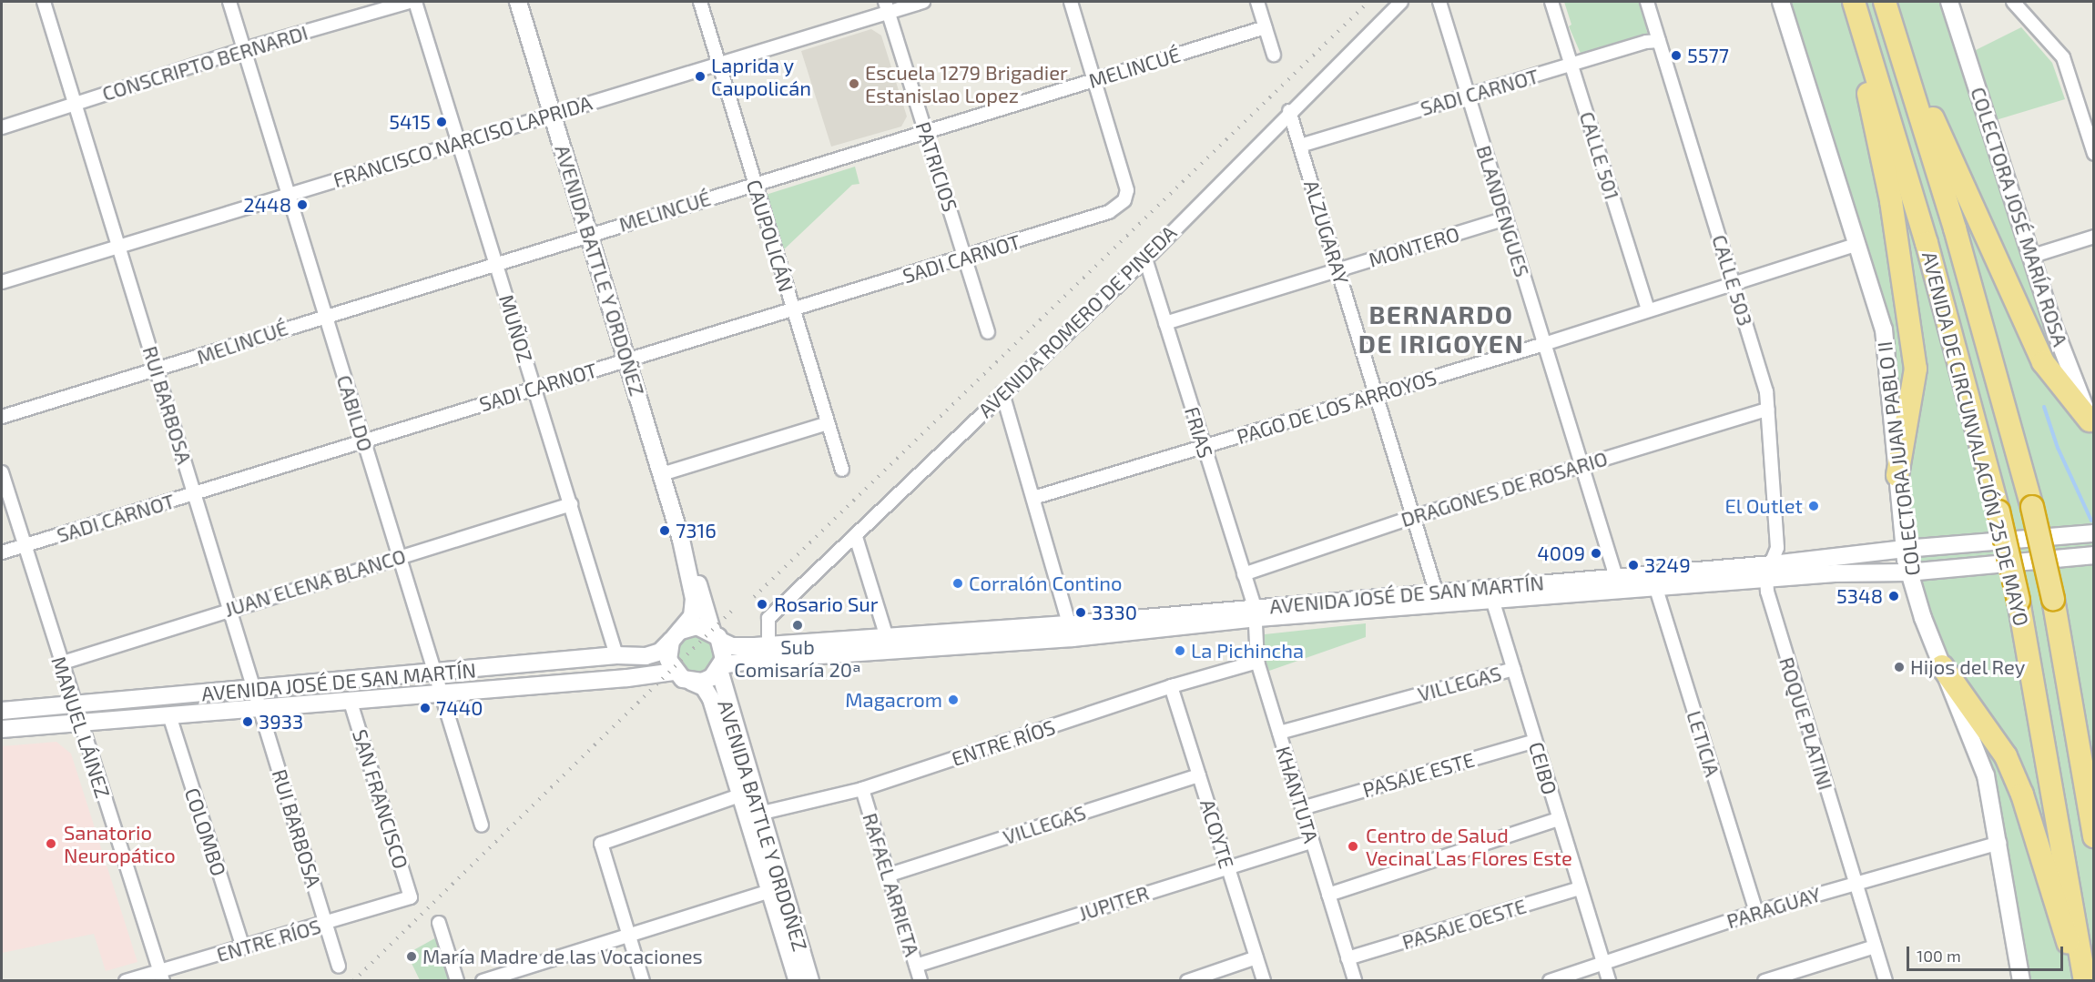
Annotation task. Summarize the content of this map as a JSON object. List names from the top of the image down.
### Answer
{
  "streets": {
    "highway": ["AVENIDA DE CIRCUNVALACIÓN 25 DE MAYO"],
    "main road": [
      "COLECTORA JOSÉ MARÍA ROSA",
      "AVENIDA BATTLE Y ORDOÑEZ",
      "COLECTORA JUAN PABLO II",
      "AVENIDA JOSÉ DE SAN MARTÍN"
    ],
    "street": [
      "CONSCRIPTO BERNARDI",
      "MELINCUÉ",
      "SADI CARNOT",
      "FRANCISCO NARCISO LAPRIDA",
      "CALLE 501",
      "PATRICIOS",
      "BLANDENGUES",
      "ALZUGARAY",
      "CAUPOLICÁN",
      "MONTERO",
      "CALLE 503",
      "AVENIDA ROMERO DE PINEDA",
      "MUÑOZ",
      "RUI BARBOSA",
      "PAGO DE LOS ARROYOS",
      "CABILDO",
      "FRIAS",
      "DRAGONES DE ROSARIO",
      "JUAN ELENA BLANCO",
      "VILLEGAS",
      "ROQUE PLATINI",
      "MANUEL LÁINEZ",
      "ENTRE RÍOS",
      "LETICIA",
      "CEIBO",
      "PASAJE ESTE",
      "KHANTUTA",
      "SAN FRANCISCO",
      "COLOMBO",
      "ACOYTE",
      "RAFAEL ARRIETA",
      "JUPITER",
      "PARAGUAY",
      "PASAJE OESTE"
    ]
  },
  "crossings": [
    ["CONSCRIPTO BERNARDI", "RUI BARBOSA"],
    ["CONSCRIPTO BERNARDI", "CABILDO"],
    ["MELINCUÉ", "SADI CARNOT"],
    ["MELINCUÉ", "PATRICIOS"],
    ["MELINCUÉ", "CAUPOLICÁN"],
    ["MELINCUÉ", "AVENIDA BATTLE Y ORDOÑEZ"],
    ["MELINCUÉ", "MUÑOZ"],
    ["MELINCUÉ", "RUI BARBOSA"],
    ["MELINCUÉ", "CABILDO"],
    ["SADI CARNOT", "CALLE 501"],
    ["SADI CARNOT", "PATRICIOS"],
    ["SADI CARNOT", "BLANDENGUES"],
    ["SADI CARNOT", "ALZUGARAY"],
    ["SADI CARNOT", "CAUPOLICÁN"],
    ["SADI CARNOT", "AVENIDA BATTLE Y ORDOÑEZ"],
    ["SADI CARNOT", "CALLE 503"],
    ["SADI CARNOT", "MUÑOZ"],
    ["SADI CARNOT", "RUI BARBOSA"],
    ["SADI CARNOT", "CABILDO"],
    ["SADI CARNOT", "MANUEL LÁINEZ"],
    ["FRANCISCO NARCISO LAPRIDA", "PATRICIOS"],
    ["FRANCISCO NARCISO LAPRIDA", "CAUPOLICÁN"],
    ["FRANCISCO NARCISO LAPRIDA", "AVENIDA BATTLE Y ORDOÑEZ"],
    ["FRANCISCO NARCISO LAPRIDA", "MUÑOZ"],
    ["FRANCISCO NARCISO LAPRIDA", "RUI BARBOSA"],
    ["FRANCISCO NARCISO LAPRIDA", "CABILDO"],
    ["CALLE 501", "PAGO DE LOS ARROYOS"],
    ["BLANDENGUES", "MONTERO"],
    ["BLANDENGUES", "PAGO DE LOS ARROYOS"],
    ["BLANDENGUES", "DRAGONES DE ROSARIO"],
    ["BLANDENGUES", "AVENIDA JOSÉ DE SAN MARTÍN"],
    ["ALZUGARAY", "MONTERO"],
    ["ALZUGARAY", "AVENIDA ROMERO DE PINEDA"],
    ["ALZUGARAY", "PAGO DE LOS ARROYOS"],
    ["ALZUGARAY", "DRAGONES DE ROSARIO"],
    ["ALZUGARAY", "AVENIDA JOSÉ DE SAN MARTÍN"],
    ["MONTERO", "FRIAS"],
    ["AVENIDA BATTLE Y ORDOÑEZ", "AVENIDA JOSÉ DE SAN MARTÍN"],
    ["AVENIDA BATTLE Y ORDOÑEZ", "ENTRE RÍOS"],
    ["CALLE 503", "PAGO DE LOS ARROYOS"],
    ["CALLE 503", "DRAGONES DE ROSARIO"],
    ["CALLE 503", "AVENIDA JOSÉ DE SAN MARTÍN"],
    ["CALLE 503", "ROQUE PLATINI"],
    ["AVENIDA ROMERO DE PINEDA", "FRIAS"],
    ["AVENIDA ROMERO DE PINEDA", "AVENIDA JOSÉ DE SAN MARTÍN"],
    ["MUÑOZ", "JUAN ELENA BLANCO"],
    ["MUÑOZ", "AVENIDA JOSÉ DE SAN MARTÍN"],
    ["RUI BARBOSA", "JUAN ELENA BLANCO"],
    ["RUI BARBOSA", "AVENIDA JOSÉ DE SAN MARTÍN"],
    ["RUI BARBOSA", "ENTRE RÍOS"],
    ["PAGO DE LOS ARROYOS", "FRIAS"],
    ["PAGO DE LOS ARROYOS", "COLECTORA JUAN PABLO II"],
    ["CABILDO", "JUAN ELENA BLANCO"],
    ["CABILDO", "AVENIDA JOSÉ DE SAN MARTÍN"],
    ["FRIAS", "DRAGONES DE ROSARIO"],
    ["FRIAS", "AVENIDA JOSÉ DE SAN MARTÍN"],
    ["FRIAS", "KHANTUTA"],
    ["COLECTORA JUAN PABLO II", "AVENIDA JOSÉ DE SAN MARTÍN"],
    ["COLECTORA JUAN PABLO II", "PARAGUAY"],
    ["JUAN ELENA BLANCO", "MANUEL LÁINEZ"],
    ["AVENIDA JOSÉ DE SAN MARTÍN", "ROQUE PLATINI"],
    ["AVENIDA JOSÉ DE SAN MARTÍN", "MANUEL LÁINEZ"],
    ["AVENIDA JOSÉ DE SAN MARTÍN", "LETICIA"],
    ["AVENIDA JOSÉ DE SAN MARTÍN", "CEIBO"],
    ["AVENIDA JOSÉ DE SAN MARTÍN", "KHANTUTA"],
    ["AVENIDA JOSÉ DE SAN MARTÍN", "SAN FRANCISCO"],
    ["AVENIDA JOSÉ DE SAN MARTÍN", "COLOMBO"],
    ["VILLEGAS", "CEIBO"],
    ["VILLEGAS", "KHANTUTA"],
    ["VILLEGAS", "ACOYTE"],
    ["VILLEGAS", "RAFAEL ARRIETA"],
    ["ROQUE PLATINI", "PARAGUAY"],
    ["MANUEL LÁINEZ", "ENTRE RÍOS"],
    ["ENTRE RÍOS", "KHANTUTA"],
    ["ENTRE RÍOS", "SAN FRANCISCO"],
    ["ENTRE RÍOS", "COLOMBO"],
    ["ENTRE RÍOS", "ACOYTE"],
    ["ENTRE RÍOS", "RAFAEL ARRIETA"],
    ["LETICIA", "PARAGUAY"],
    ["CEIBO", "PASAJE ESTE"],
    ["CEIBO", "PARAGUAY"],
    ["CEIBO", "PASAJE OESTE"],
    ["PASAJE ESTE", "KHANTUTA"],
    ["KHANTUTA", "JUPITER"],
    ["KHANTUTA", "PASAJE OESTE"],
    ["ACOYTE", "JUPITER"],
    ["RAFAEL ARRIETA", "JUPITER"]
  ],
  "districts": ["BERNARDO DE IRIGOYEN"],
  "places": [
    "5577",
    "Laprida y Caupolicán",
    "Escuela 1279 Brigadier Estanislao Lopez",
    "5415",
    "2448",
    "El Outlet",
    "7316",
    "4009",
    "3249",
    "Corralón Contino",
    "5348",
    "Rosario Sur",
    "3330",
    "Sub Comisaría 20ª",
    "La Pichincha",
    "Hijos del Rey",
    "Magacrom",
    "7440",
    "3933",
    "Sanatorio Neuropático",
    "Centro de Salud Vecinal Las Flores Este",
    "María Madre de las Vocaciones"
  ],
  "scale_bar": "100 m"
}
